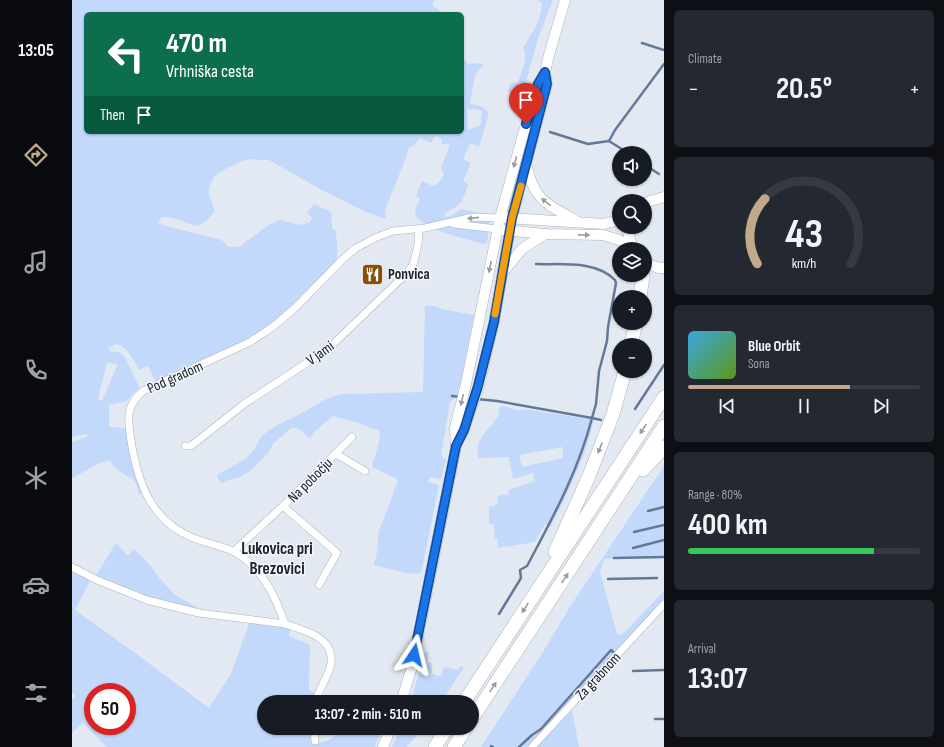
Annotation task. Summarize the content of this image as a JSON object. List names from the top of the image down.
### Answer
{
  "streets": {
    "street": [
      "V jami",
      "Pod gradom",
      "Na pobočju",
      "Za grabnom"
    ]
  },
  "crossings": [
    ["V jami", "Pod gradom"],
    ["Pod gradom", "Na pobočju"]
  ],
  "districts": ["Lukovica pri Brezovici"],
  "places": {
    "restaurant": ["Ponvica"]
  },
  "page": {
    "tabs": "13:05",
    "tile": [
      "Climate",
      ["Range · 80%", "400 km"],
      ["Arrival", "13:07"]
    ],
    "turn": ["470 m", "Vrhniška cesta"],
    "heat": ["−", "20.5°", "+"],
    "then": "Then",
    "map_buttons": ["+", "−"],
    "song": ["Blue Orbit", "Sona"],
    "limit": "50",
    "trip": "13:07 · 2 min · 510 m",
    "gauge": ["43", "km/h"]
  }
}
